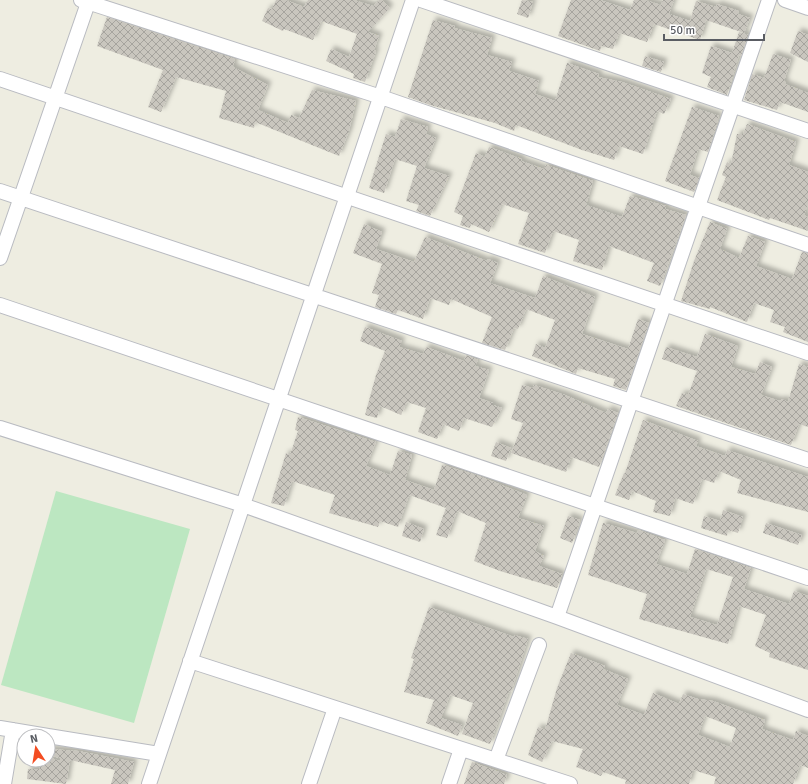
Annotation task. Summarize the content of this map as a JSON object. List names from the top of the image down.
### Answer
{
  "scale_bar": "50 m",
  "north": "top"
}
